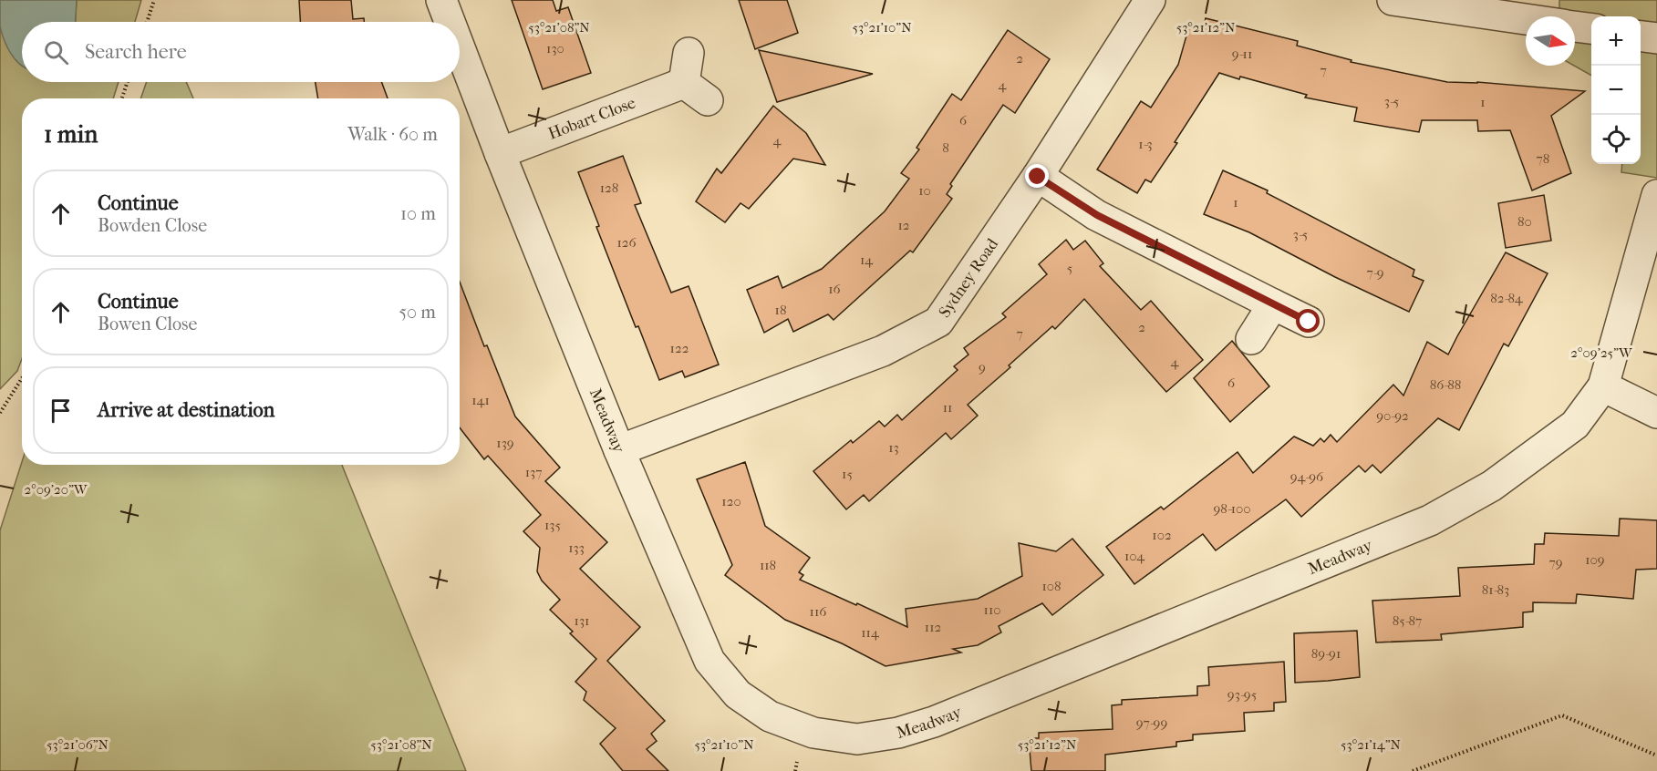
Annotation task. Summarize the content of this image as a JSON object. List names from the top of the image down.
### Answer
{
  "streets": {
    "street": ["Hobart Close", "Sydney Road", "Meadway"]
  },
  "crossings": [
    ["Hobart Close", "Meadway"],
    ["Sydney Road", "Meadway"]
  ],
  "house_numbers": [
    "130",
    "9-11",
    "2",
    "7",
    "4",
    "3-5",
    "1",
    "6",
    "4",
    "1-3",
    "8",
    "78",
    "128",
    "10",
    "1",
    "80",
    "12",
    "3-5",
    "126",
    "14",
    "5",
    "7-9",
    "16",
    "82-84",
    "18",
    "2",
    "7",
    "122",
    "4",
    "9",
    "6",
    "86-88",
    "141",
    "11",
    "90-92",
    "139",
    "13",
    "137",
    "15",
    "94-96",
    "120",
    "98-100",
    "135",
    "102",
    "133",
    "104",
    "109",
    "79",
    "118",
    "108",
    "81-83",
    "110",
    "116",
    "131",
    "85-87",
    "112",
    "114",
    "89-91",
    "93-95",
    "97-99"
  ],
  "north": "right",
  "page": {
    "map_buttons": ["+", "−"],
    "search": "Search here",
    "heading": ["1 min", "Walk · 60 m"],
    "list": [
      ["Continue", "Bowden Close", "10 m"],
      ["Continue", "Bowen Close", "50 m"],
      "Arrive at destination"
    ]
  },
  "coordinates": [
    "53°21'08\"N",
    "53°21'10\"N",
    "53°21'12\"N",
    "2°09'25\"W",
    "2°09'20\"W",
    "53°21'06\"N",
    "53°21'14\"N"
  ]
}
